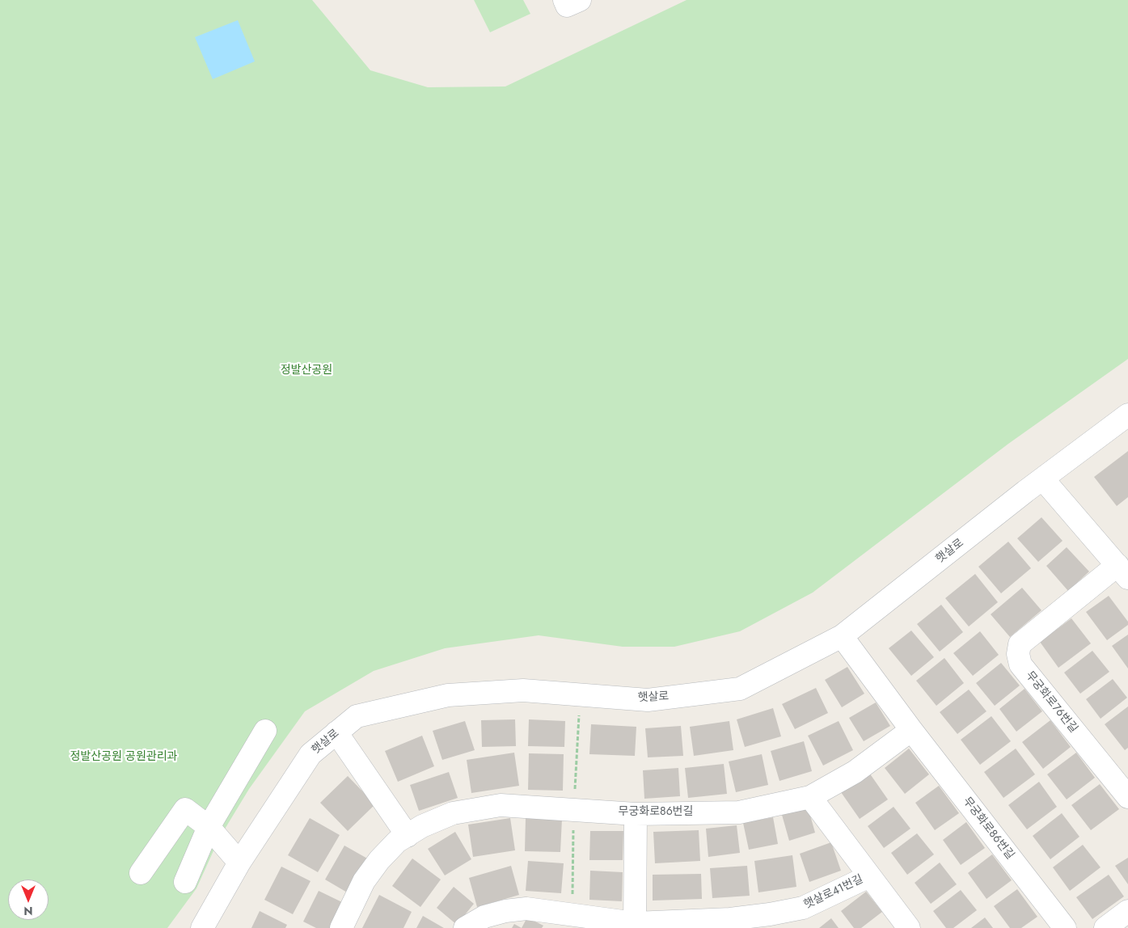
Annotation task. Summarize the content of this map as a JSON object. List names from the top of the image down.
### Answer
{
  "streets": {
    "street": [
      "햇살로",
      "무궁화로76번길",
      "무궁화로86번길",
      "햇살로41번길"
    ]
  },
  "crossings": [
    ["햇살로", "무궁화로76번길"],
    ["햇살로", "무궁화로86번길"]
  ],
  "parks": ["정발산공원", "정발산공원 공원관리과"],
  "north": "bottom"
}
